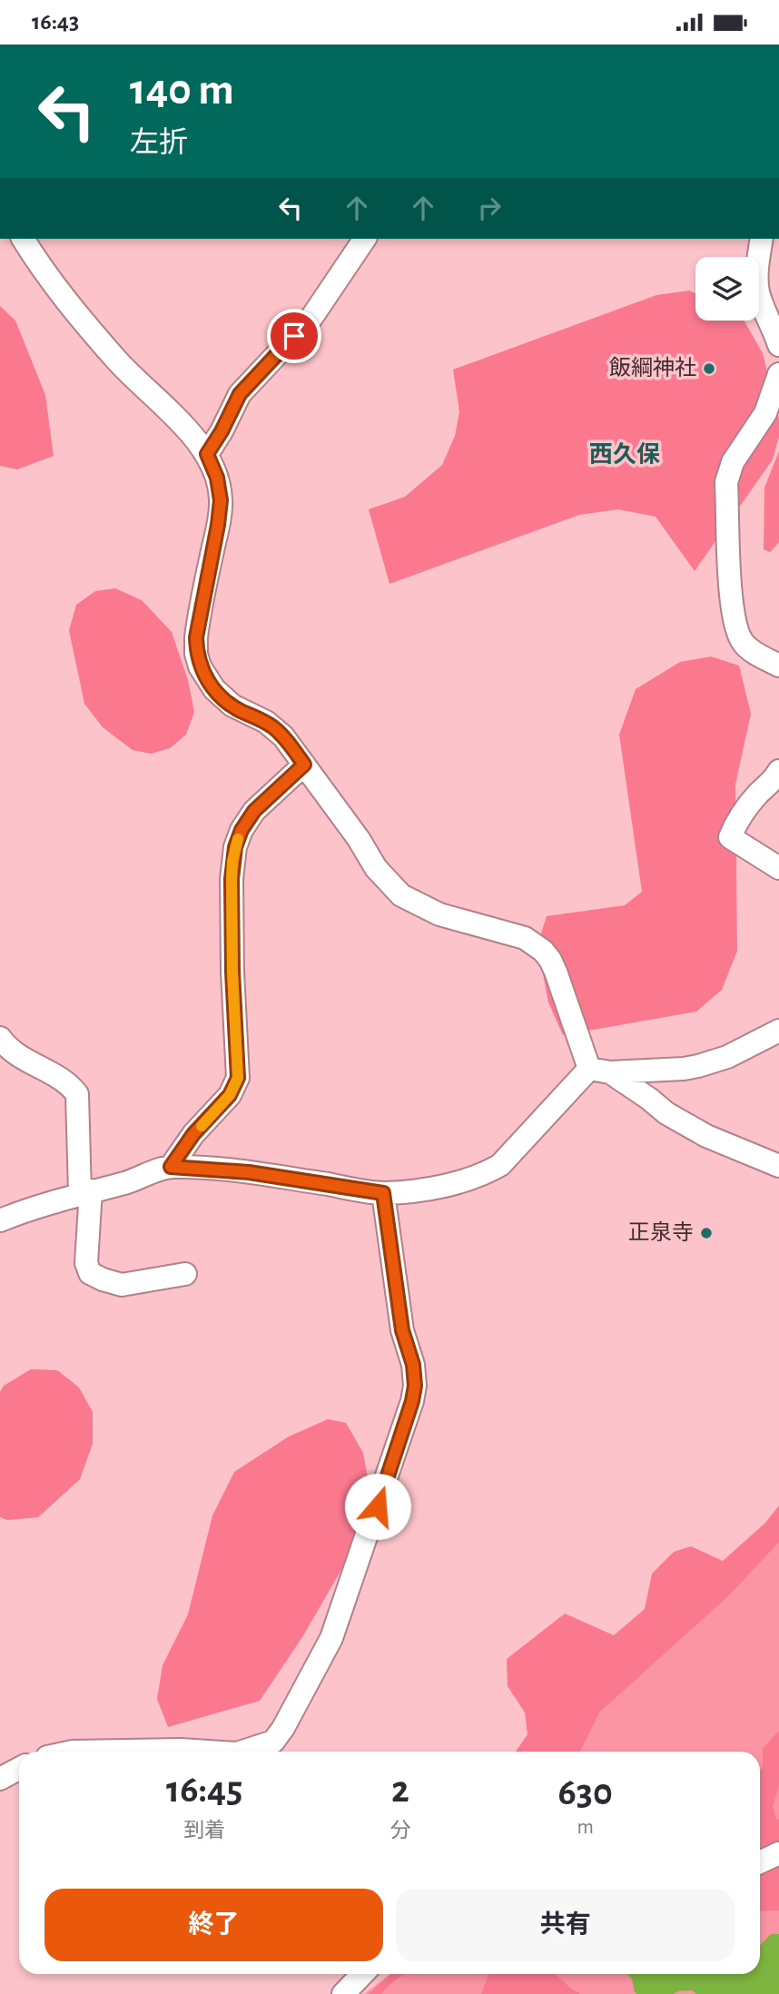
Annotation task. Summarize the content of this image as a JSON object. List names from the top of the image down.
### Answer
{
  "districts": ["西久保"],
  "places": ["飯綱神社", "正泉寺"],
  "page": {
    "status": "16:43",
    "turn": ["140 m", "左折"],
    "eta": [
      "16:45",
      "到着",
      "2",
      "分",
      "630",
      "m"
    ],
    "buttons": ["終了", "共有"]
  }
}
